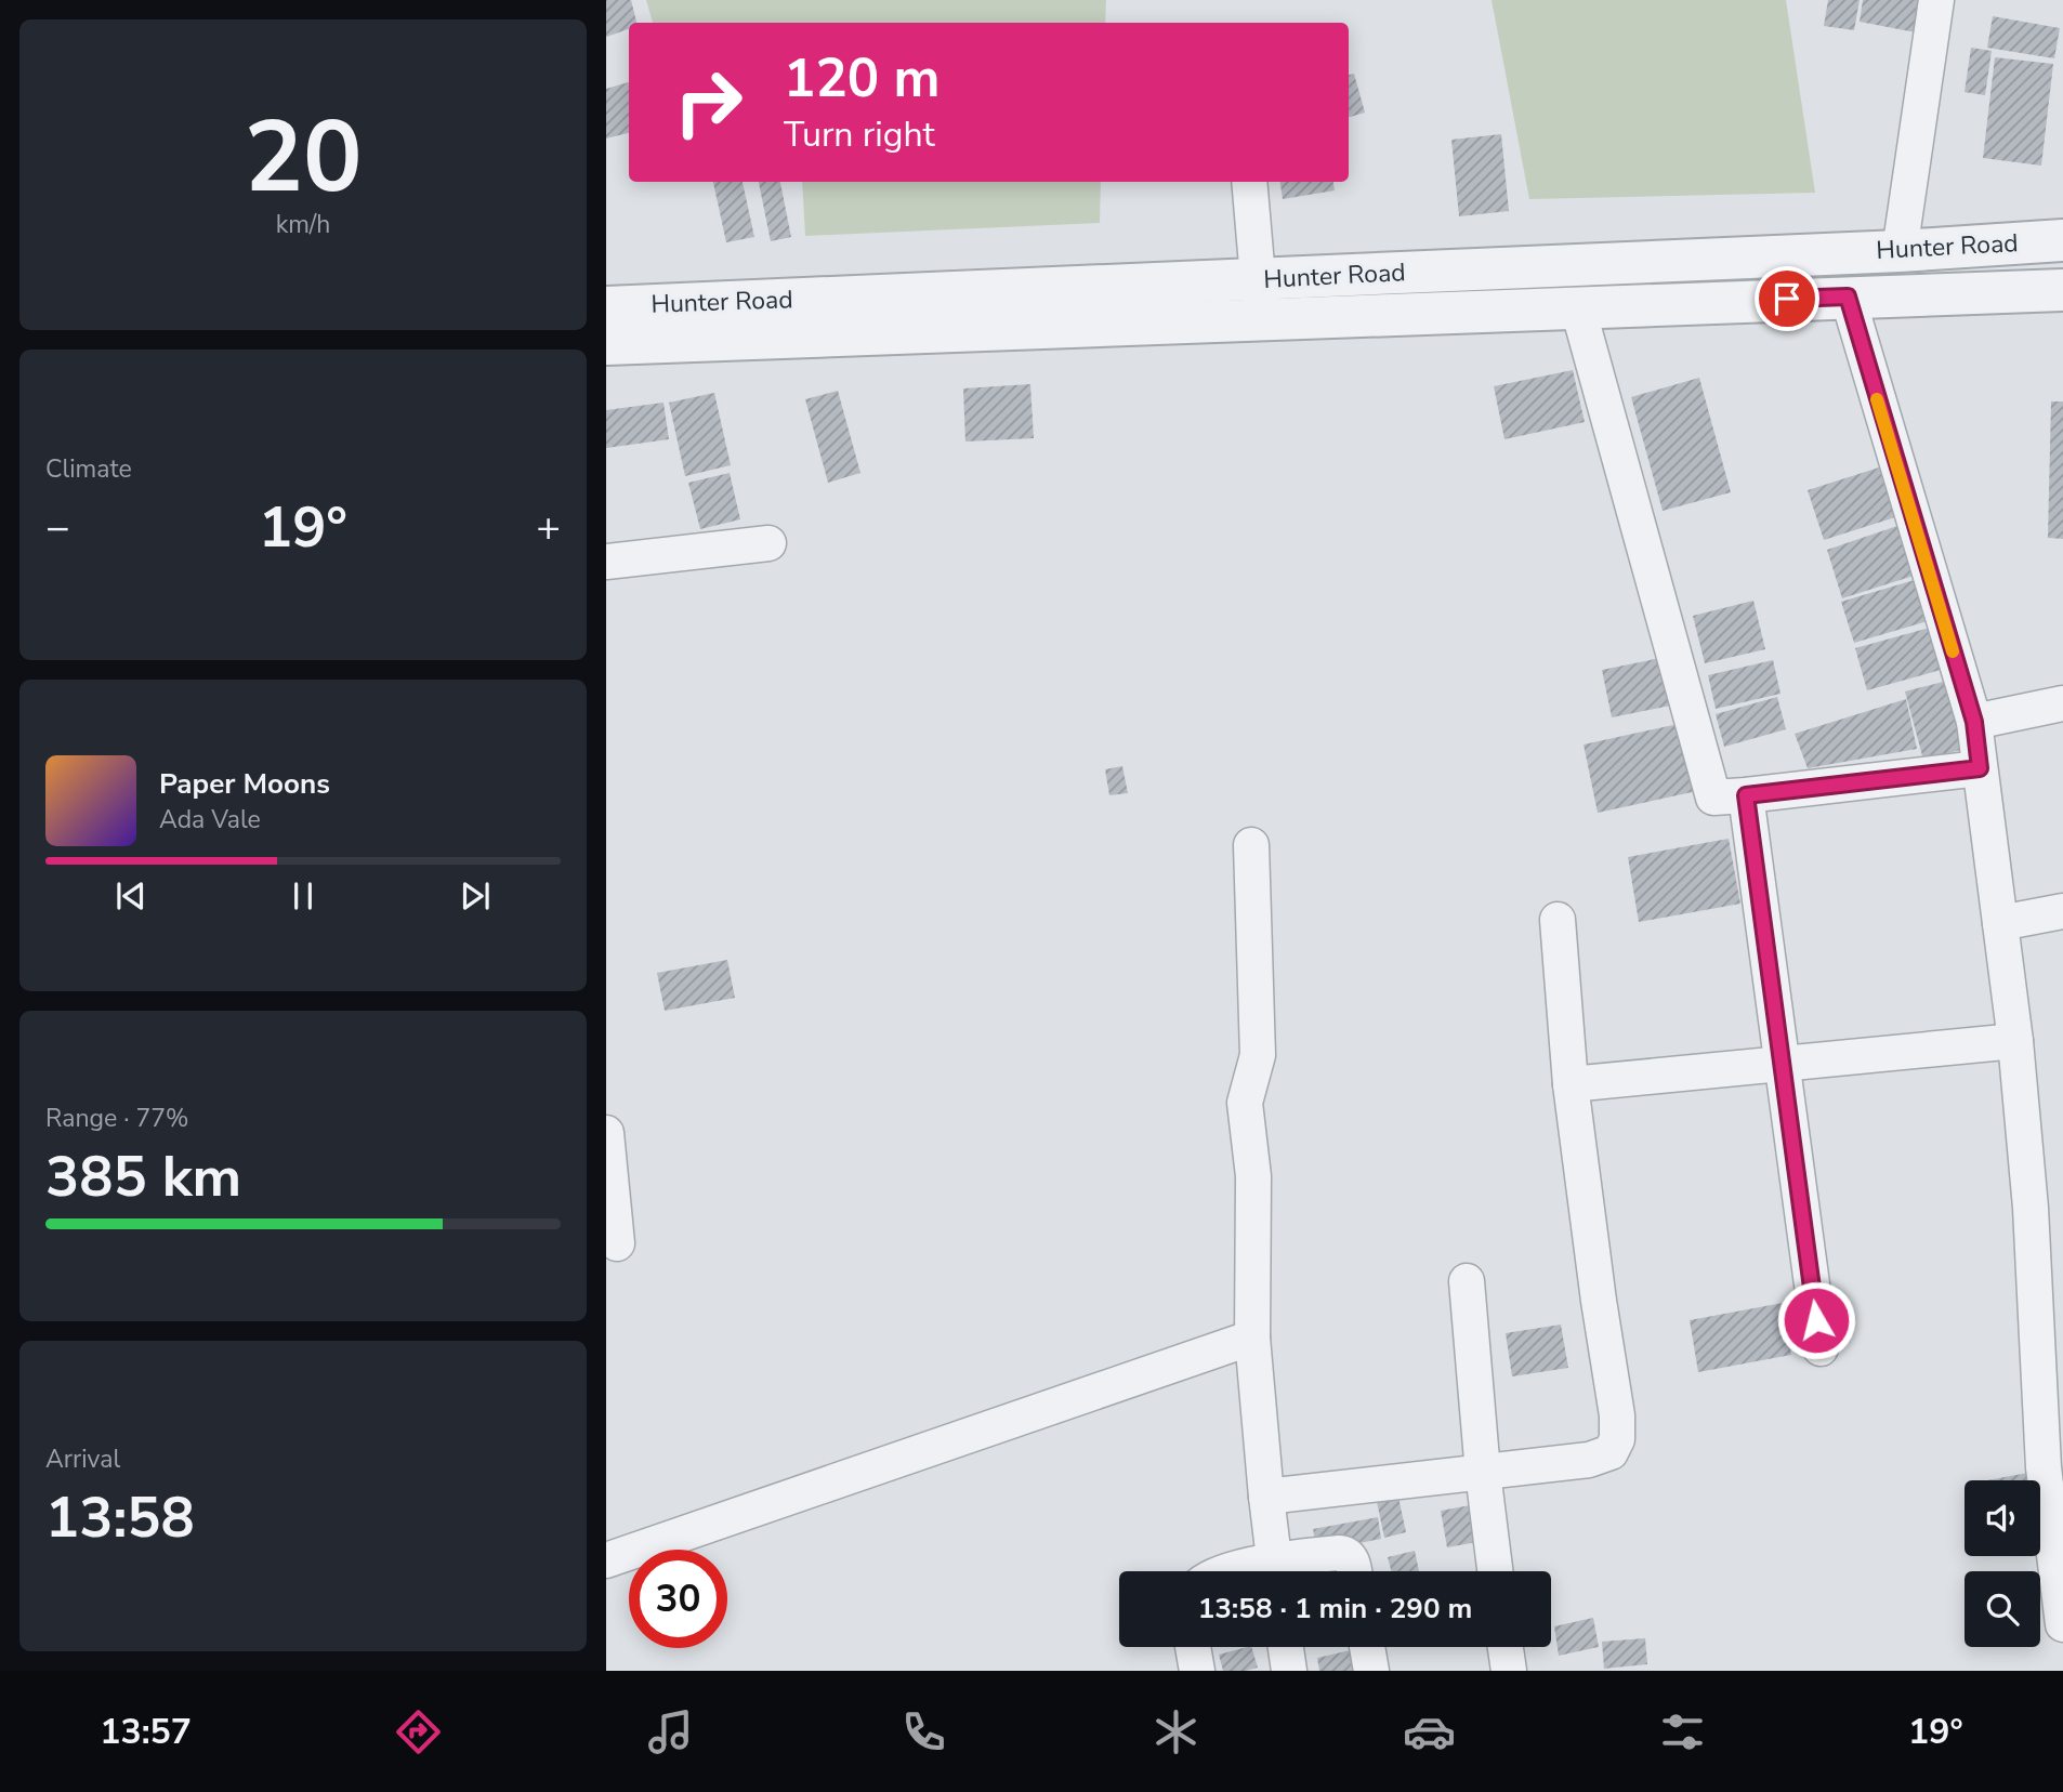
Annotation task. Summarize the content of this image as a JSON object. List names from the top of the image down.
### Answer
{
  "streets": {
    "street": ["Hunter Road"]
  },
  "page": {
    "tile": [
      ["20", "km/h"],
      "Climate",
      ["Range · 77%", "385 km"],
      ["Arrival", "13:58"]
    ],
    "turn": ["120 m", "Turn right"],
    "heat": ["−", "19°", "+"],
    "song": ["Paper Moons", "Ada Vale"],
    "limit": "30",
    "trip": "13:58 · 1 min · 290 m",
    "tabs": ["13:57", "19°"]
  }
}
